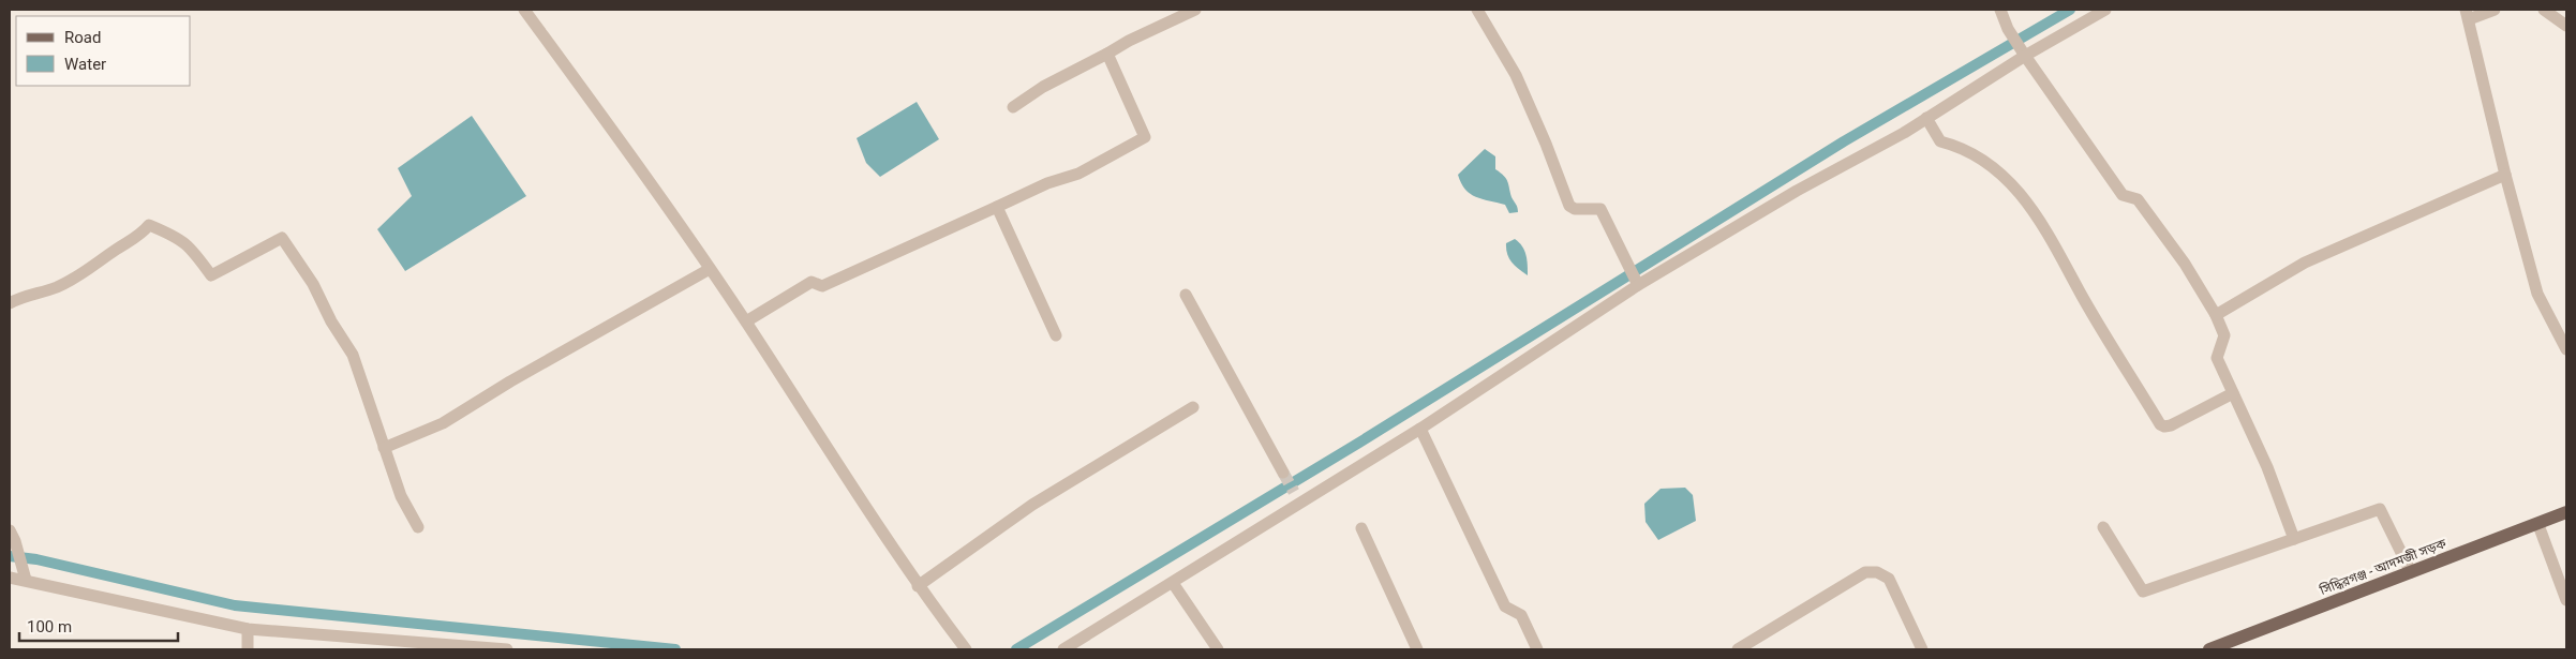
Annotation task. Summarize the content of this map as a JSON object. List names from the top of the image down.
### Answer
{
  "streets": {
    "main road": ["সিদ্ধিরগঞ্জ - আদমজী সড়ক"]
  },
  "legend": ["Road", "Water"],
  "scale_bar": "100 m"
}
